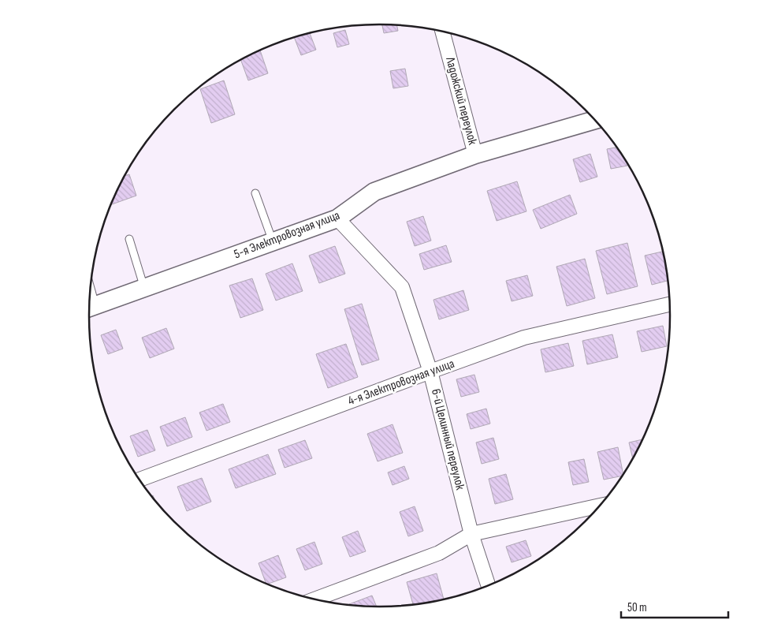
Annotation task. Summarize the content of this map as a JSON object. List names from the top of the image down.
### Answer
{
  "streets": {
    "street": [
      "Ладожский переулок",
      "5-я Электровозная улица",
      "4-я Электровозная улица",
      "6-й Целинный переулок"
    ]
  },
  "crossings": [
    ["Ладожский переулок", "5-я Электровозная улица"],
    ["5-я Электровозная улица", "6-й Целинный переулок"],
    ["4-я Электровозная улица", "6-й Целинный переулок"]
  ],
  "scale_bar": "50 m"
}
